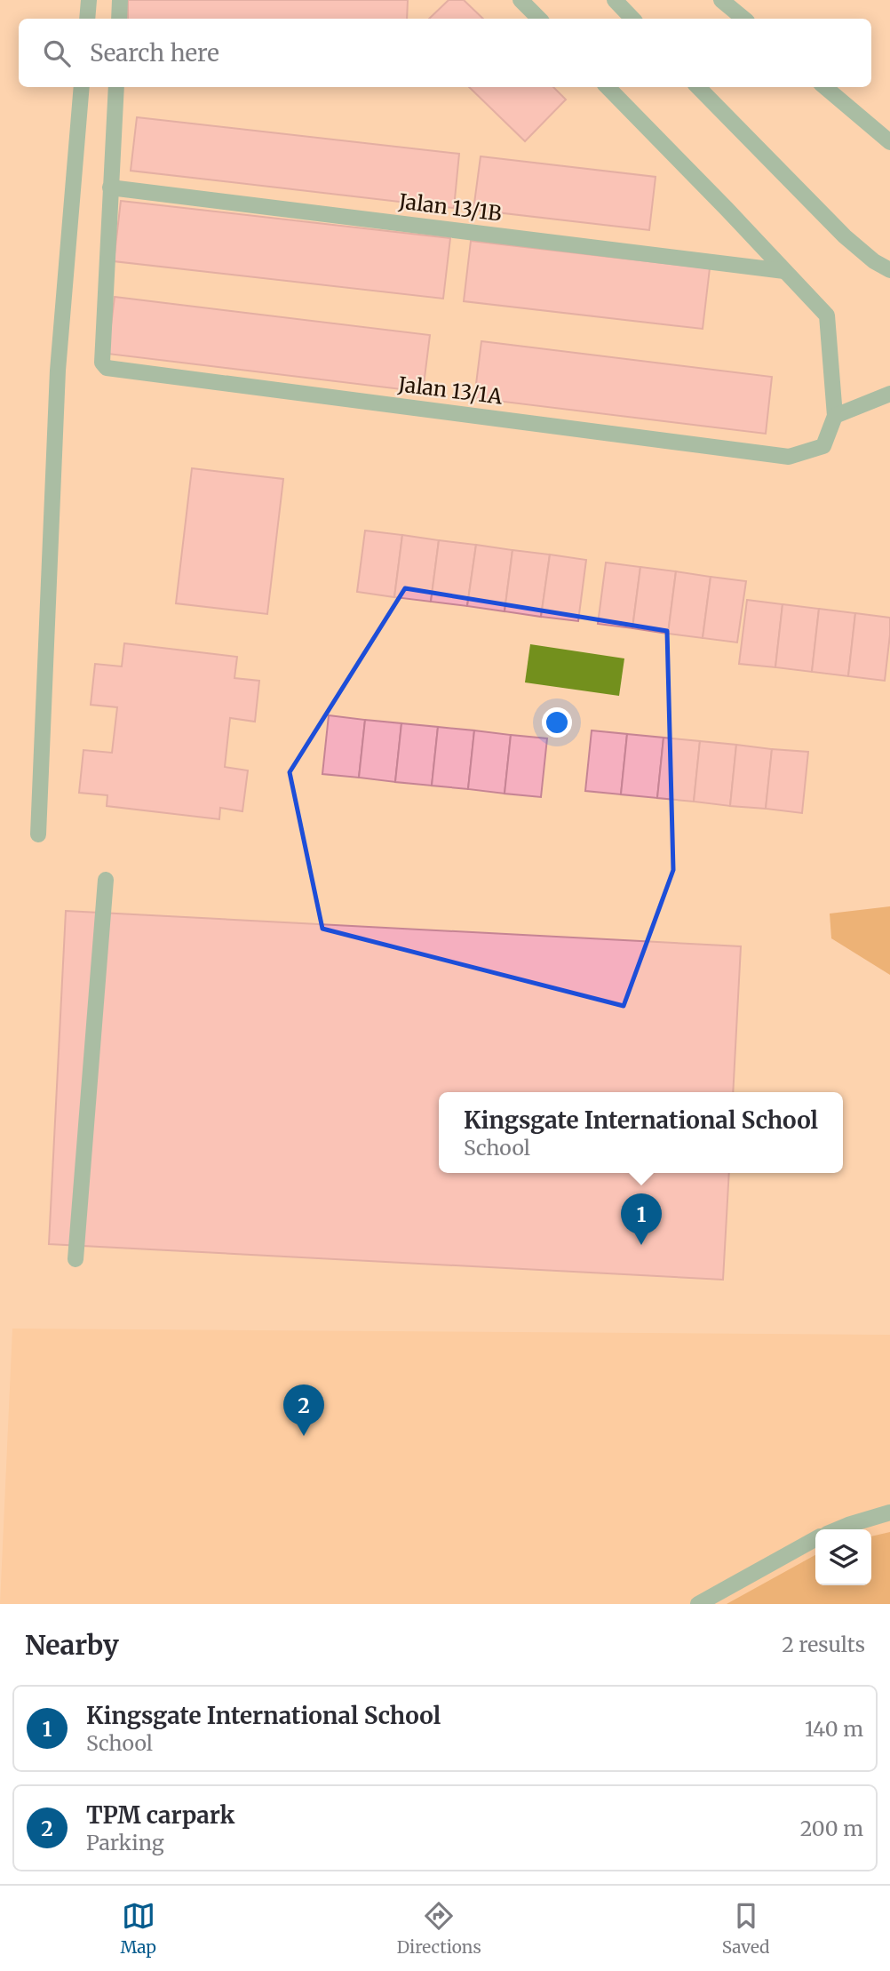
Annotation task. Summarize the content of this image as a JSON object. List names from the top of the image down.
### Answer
{
  "streets": {
    "street": ["Jalan 13/1B", "Jalan 13/1A"]
  },
  "crossings": [
    ["Jalan 13/1B", "Jalan 13/1A"]
  ],
  "page": {
    "search": "Search here",
    "popup": ["Kingsgate International School", "School"],
    "pins": ["1", "2"],
    "heading": ["Nearby", "2 results"],
    "list": [
      {
        "mark": "1",
        "name": "Kingsgate International School",
        "note": "School",
        "value": "140 m"
      },
      {
        "mark": "2",
        "name": "TPM carpark",
        "note": "Parking",
        "value": "200 m"
      }
    ],
    "nav": ["Map", "Directions", "Saved"]
  }
}
